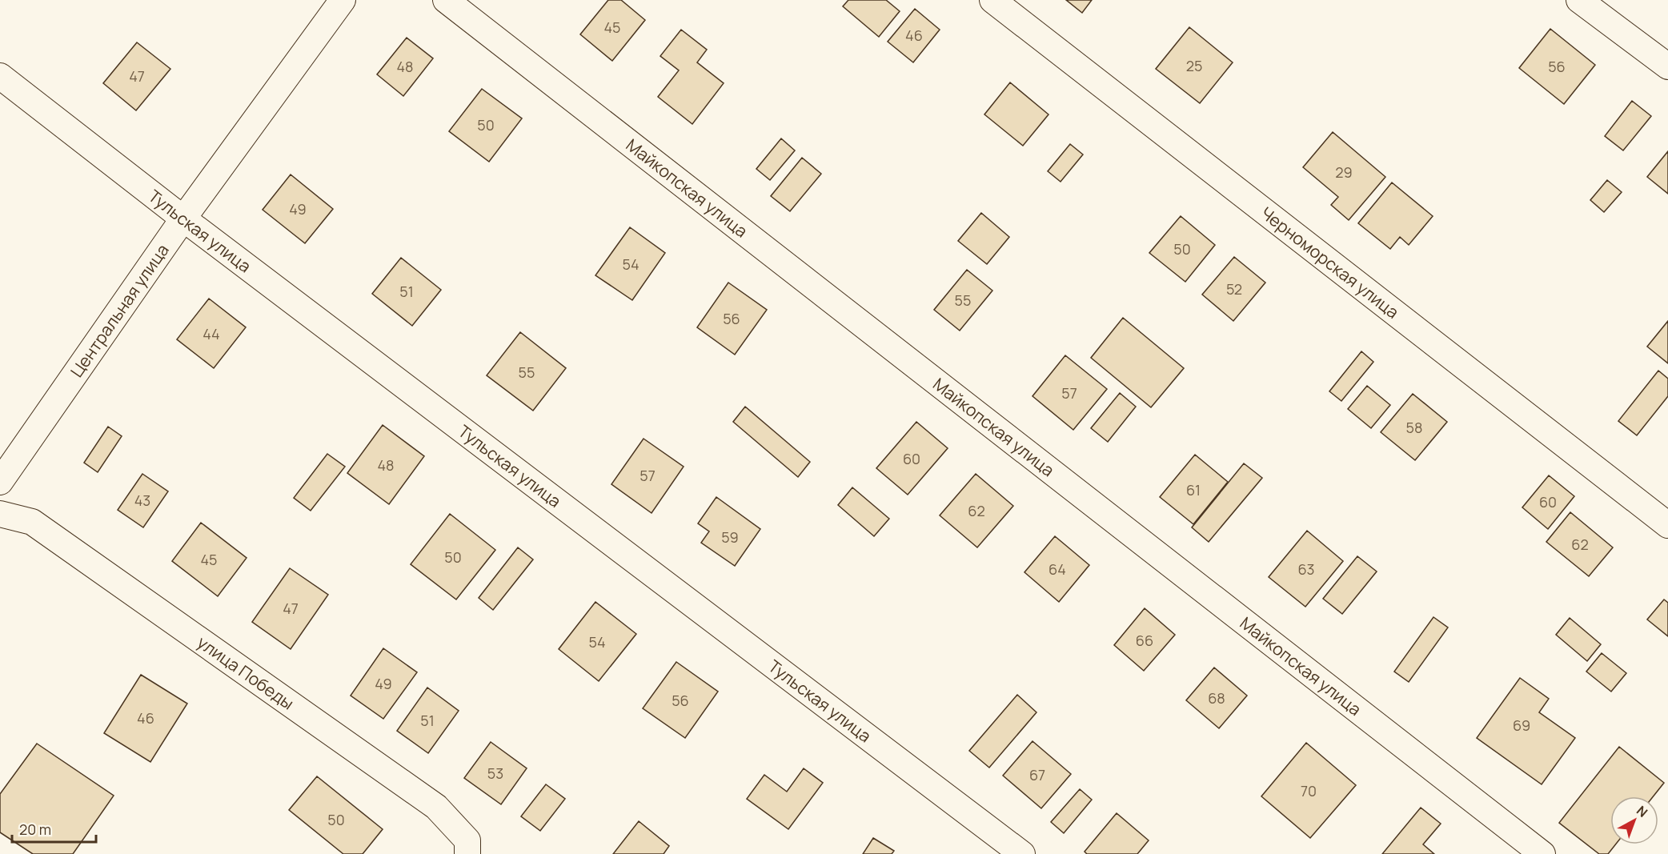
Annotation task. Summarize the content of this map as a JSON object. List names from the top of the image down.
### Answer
{
  "streets": {
    "street": [
      "Майкопская улица",
      "Тульская улица",
      "Черноморская улица",
      "Центральная улица",
      "улица Победы"
    ]
  },
  "crossings": [
    ["Тульская улица", "Центральная улица"]
  ],
  "house_numbers": [
    "45",
    "46",
    "25",
    "48",
    "56",
    "47",
    "50",
    "29",
    "49",
    "50",
    "54",
    "52",
    "51",
    "55",
    "56",
    "44",
    "55",
    "57",
    "58",
    "60",
    "48",
    "57",
    "61",
    "43",
    "60",
    "62",
    "59",
    "62",
    "50",
    "45",
    "64",
    "63",
    "47",
    "66",
    "54",
    "49",
    "68",
    "56",
    "46",
    "51",
    "69",
    "53",
    "67",
    "70",
    "50"
  ],
  "scale_bar": "20 m",
  "north": "top right"
}
